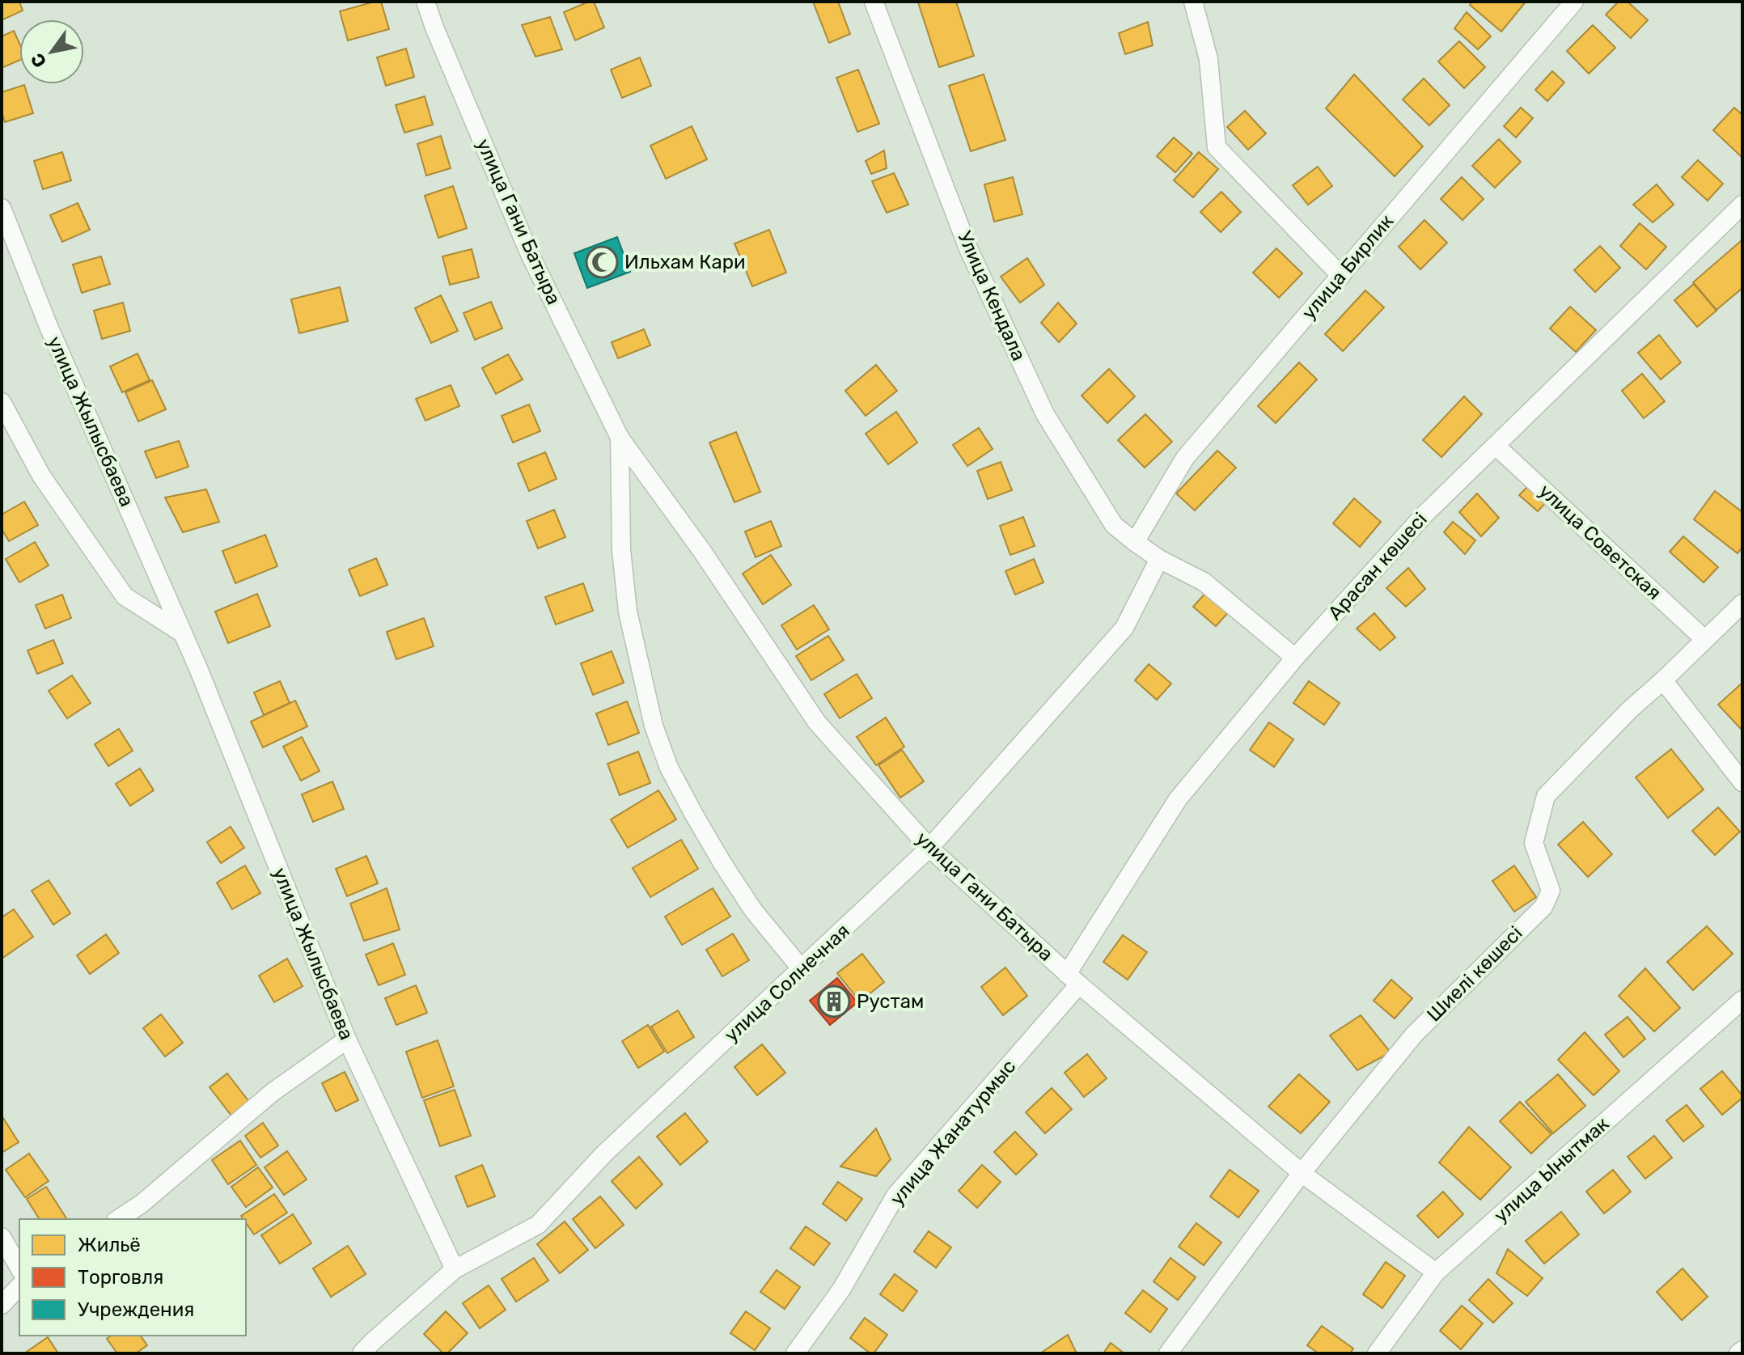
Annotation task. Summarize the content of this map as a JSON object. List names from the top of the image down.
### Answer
{
  "streets": {
    "street": [
      "улица Гани Батыра",
      "улица Бирлик",
      "Улица Кендала",
      "улица Жылысбаева",
      "улица Советская",
      "Арасан көшесі",
      "Шиелі көшесі",
      "улица Солнечная",
      "улица Жанатурмыс",
      "улица Ынытмак"
    ]
  },
  "crossings": [
    ["улица Гани Батыра", "Арасан көшесі"],
    ["улица Гани Батыра", "Шиелі көшесі"],
    ["улица Гани Батыра", "улица Солнечная"],
    ["улица Гани Батыра", "улица Жанатурмыс"],
    ["улица Гани Батыра", "улица Ынытмак"],
    ["улица Бирлик", "Улица Кендала"],
    ["Улица Кендала", "Арасан көшесі"],
    ["Улица Кендала", "улица Солнечная"],
    ["улица Жылысбаева", "улица Солнечная"],
    ["улица Советская", "Арасан көшесі"],
    ["улица Советская", "Шиелі көшесі"],
    ["Арасан көшесі", "улица Жанатурмыс"]
  ],
  "places": {
    "mosque": ["Ильхам Кари"],
    "building": ["Рустам"]
  },
  "legend": ["Жильё", "Торговля", "Учреждения"],
  "north": "bottom left"
}
